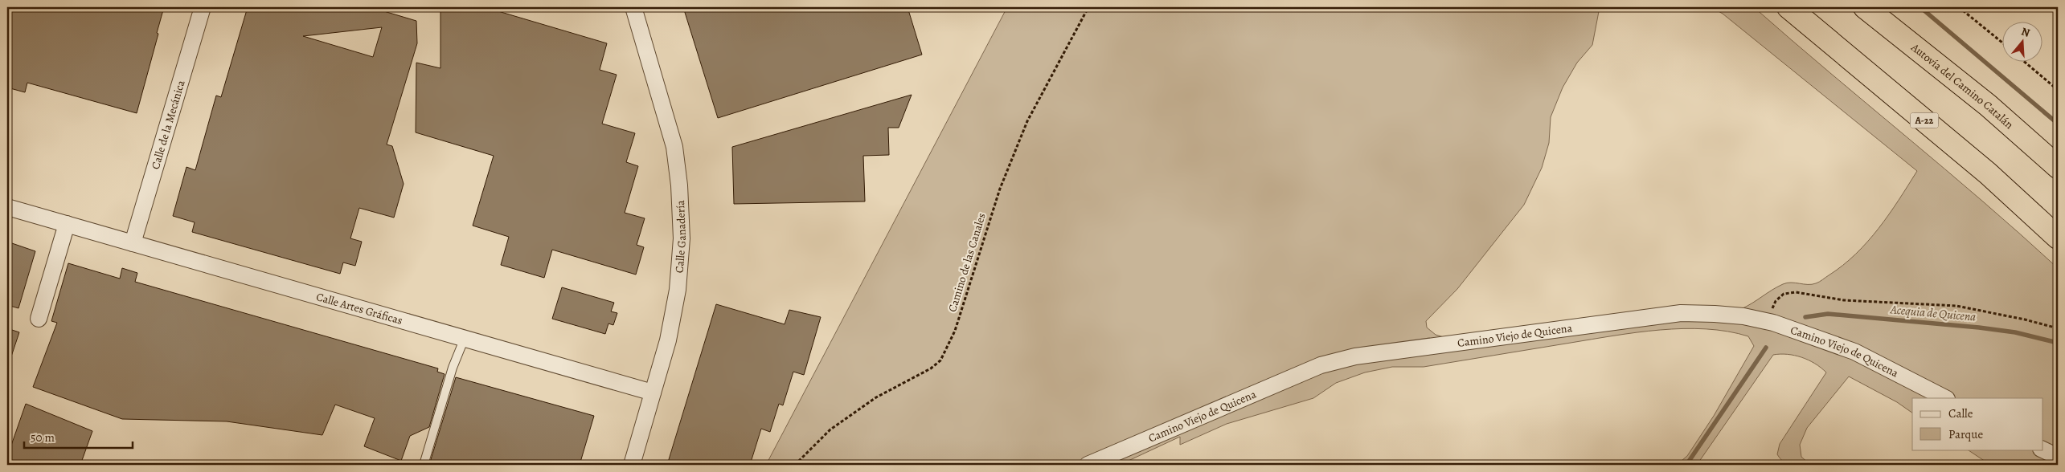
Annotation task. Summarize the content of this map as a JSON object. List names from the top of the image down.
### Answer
{
  "streets": {
    "highway": ["Autovía del Camino Catalán", "A-22"],
    "street": [
      "Calle de la Mecánica",
      "Calle Ganadería",
      "Calle Artes Gráficas",
      "Camino Viejo de Quicena"
    ],
    "path": ["Camino de las Canales"]
  },
  "crossings": [
    ["Calle de la Mecánica", "Calle Artes Gráficas"],
    ["Calle Ganadería", "Calle Artes Gráficas"]
  ],
  "water": ["Acequia de Quicena"],
  "legend": ["Calle", "Parque"],
  "scale_bar": "50 m",
  "north": "top"
}
